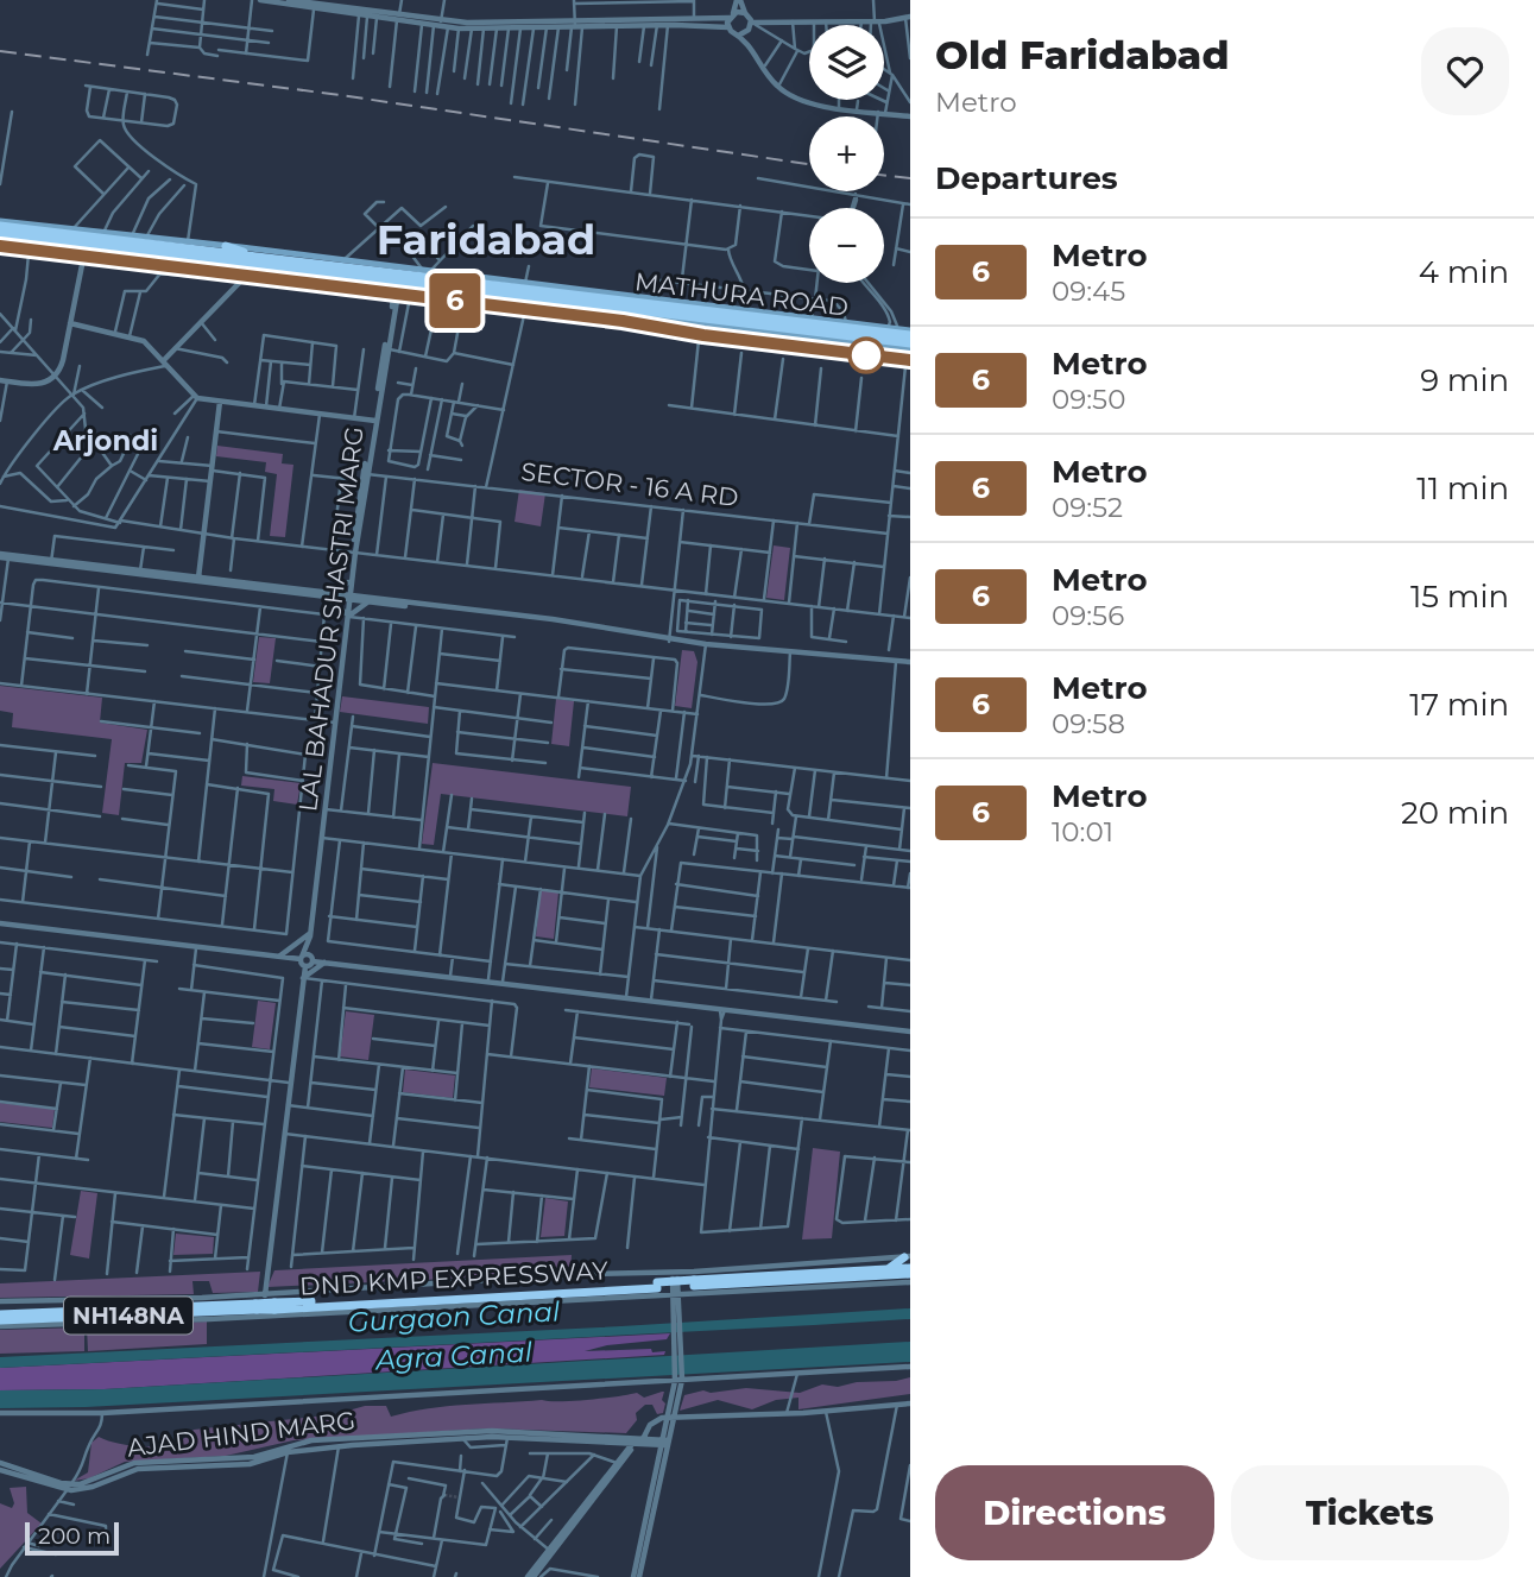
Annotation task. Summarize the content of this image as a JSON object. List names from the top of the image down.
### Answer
{
  "streets": {
    "highway": ["MATHURA ROAD", "DND KMP EXPRESSWAY", "NH148NA"],
    "street": ["SECTOR - 16 A RD", "LAL BAHADUR SHASTRI MARG", "AJAD HIND MARG"]
  },
  "crossings": [
    ["SECTOR - 16 A RD", "LAL BAHADUR SHASTRI MARG"],
    ["LAL BAHADUR SHASTRI MARG", "DND KMP EXPRESSWAY"]
  ],
  "districts": ["Faridabad", "Arjondi"],
  "water": ["Gurgaon Canal", "Agra Canal"],
  "lines": ["metro line 6"],
  "scale_bar": "200 m",
  "page": {
    "on_map": "6",
    "heading": [
      ["Old Faridabad", "Metro"],
      "Departures"
    ],
    "map_buttons": ["+", "−"],
    "list": [
      {
        "mark": "6",
        "name": "Metro",
        "note": "09:45",
        "value": "4 min"
      },
      {
        "mark": "6",
        "name": "Metro",
        "note": "09:50",
        "value": "9 min"
      },
      {
        "mark": "6",
        "name": "Metro",
        "note": "09:52",
        "value": "11 min"
      },
      {
        "mark": "6",
        "name": "Metro",
        "note": "09:56",
        "value": "15 min"
      },
      {
        "mark": "6",
        "name": "Metro",
        "note": "09:58",
        "value": "17 min"
      },
      {
        "mark": "6",
        "name": "Metro",
        "note": "10:01",
        "value": "20 min"
      }
    ],
    "buttons": ["Directions", "Tickets"],
    "scale": "200 m"
  }
}
